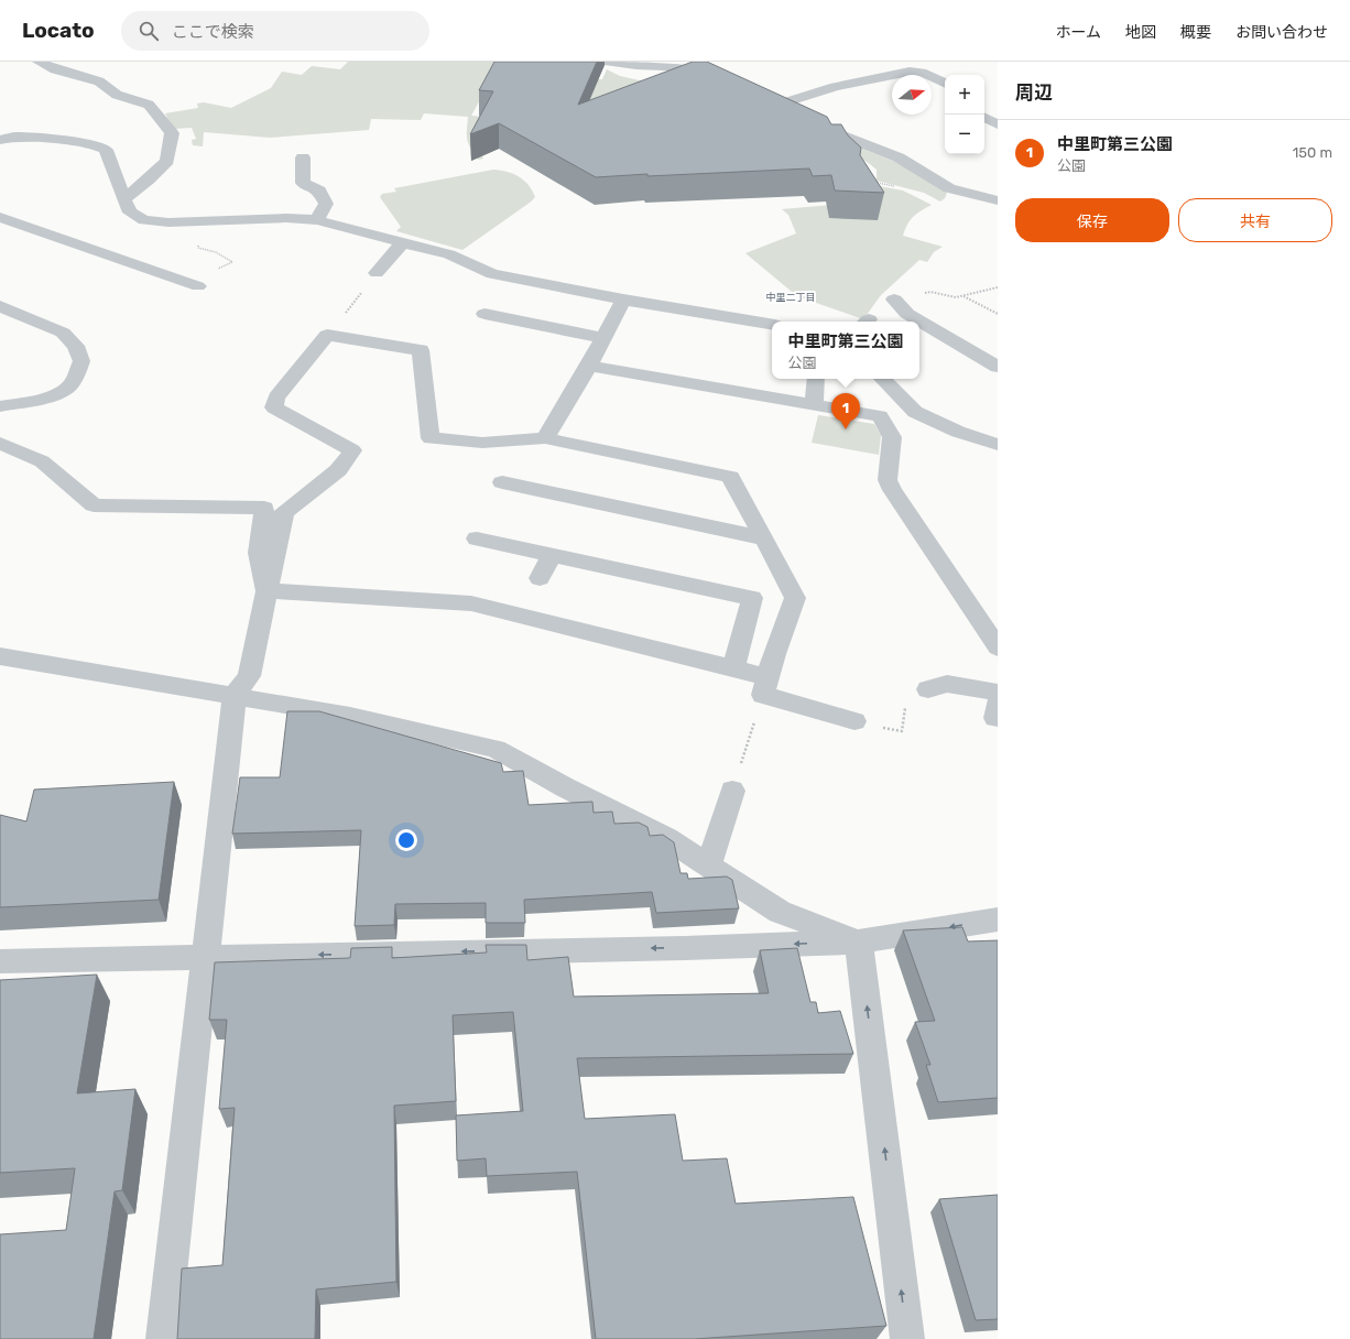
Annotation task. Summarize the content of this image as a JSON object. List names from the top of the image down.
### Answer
{
  "districts": ["中里二丁目"],
  "north": "right",
  "page": {
    "header": "Locato",
    "search": "ここで検索",
    "nav": [
      "ホーム",
      "地図",
      "概要",
      "お問い合わせ"
    ],
    "heading": "周辺",
    "map_buttons": ["+", "−"],
    "list": [
      {
        "mark": "1",
        "name": "中里町第三公園",
        "note": "公園",
        "value": "150 m"
      }
    ],
    "buttons": ["保存", "共有"],
    "popup": ["中里町第三公園", "公園"],
    "pins": "1"
  }
}
